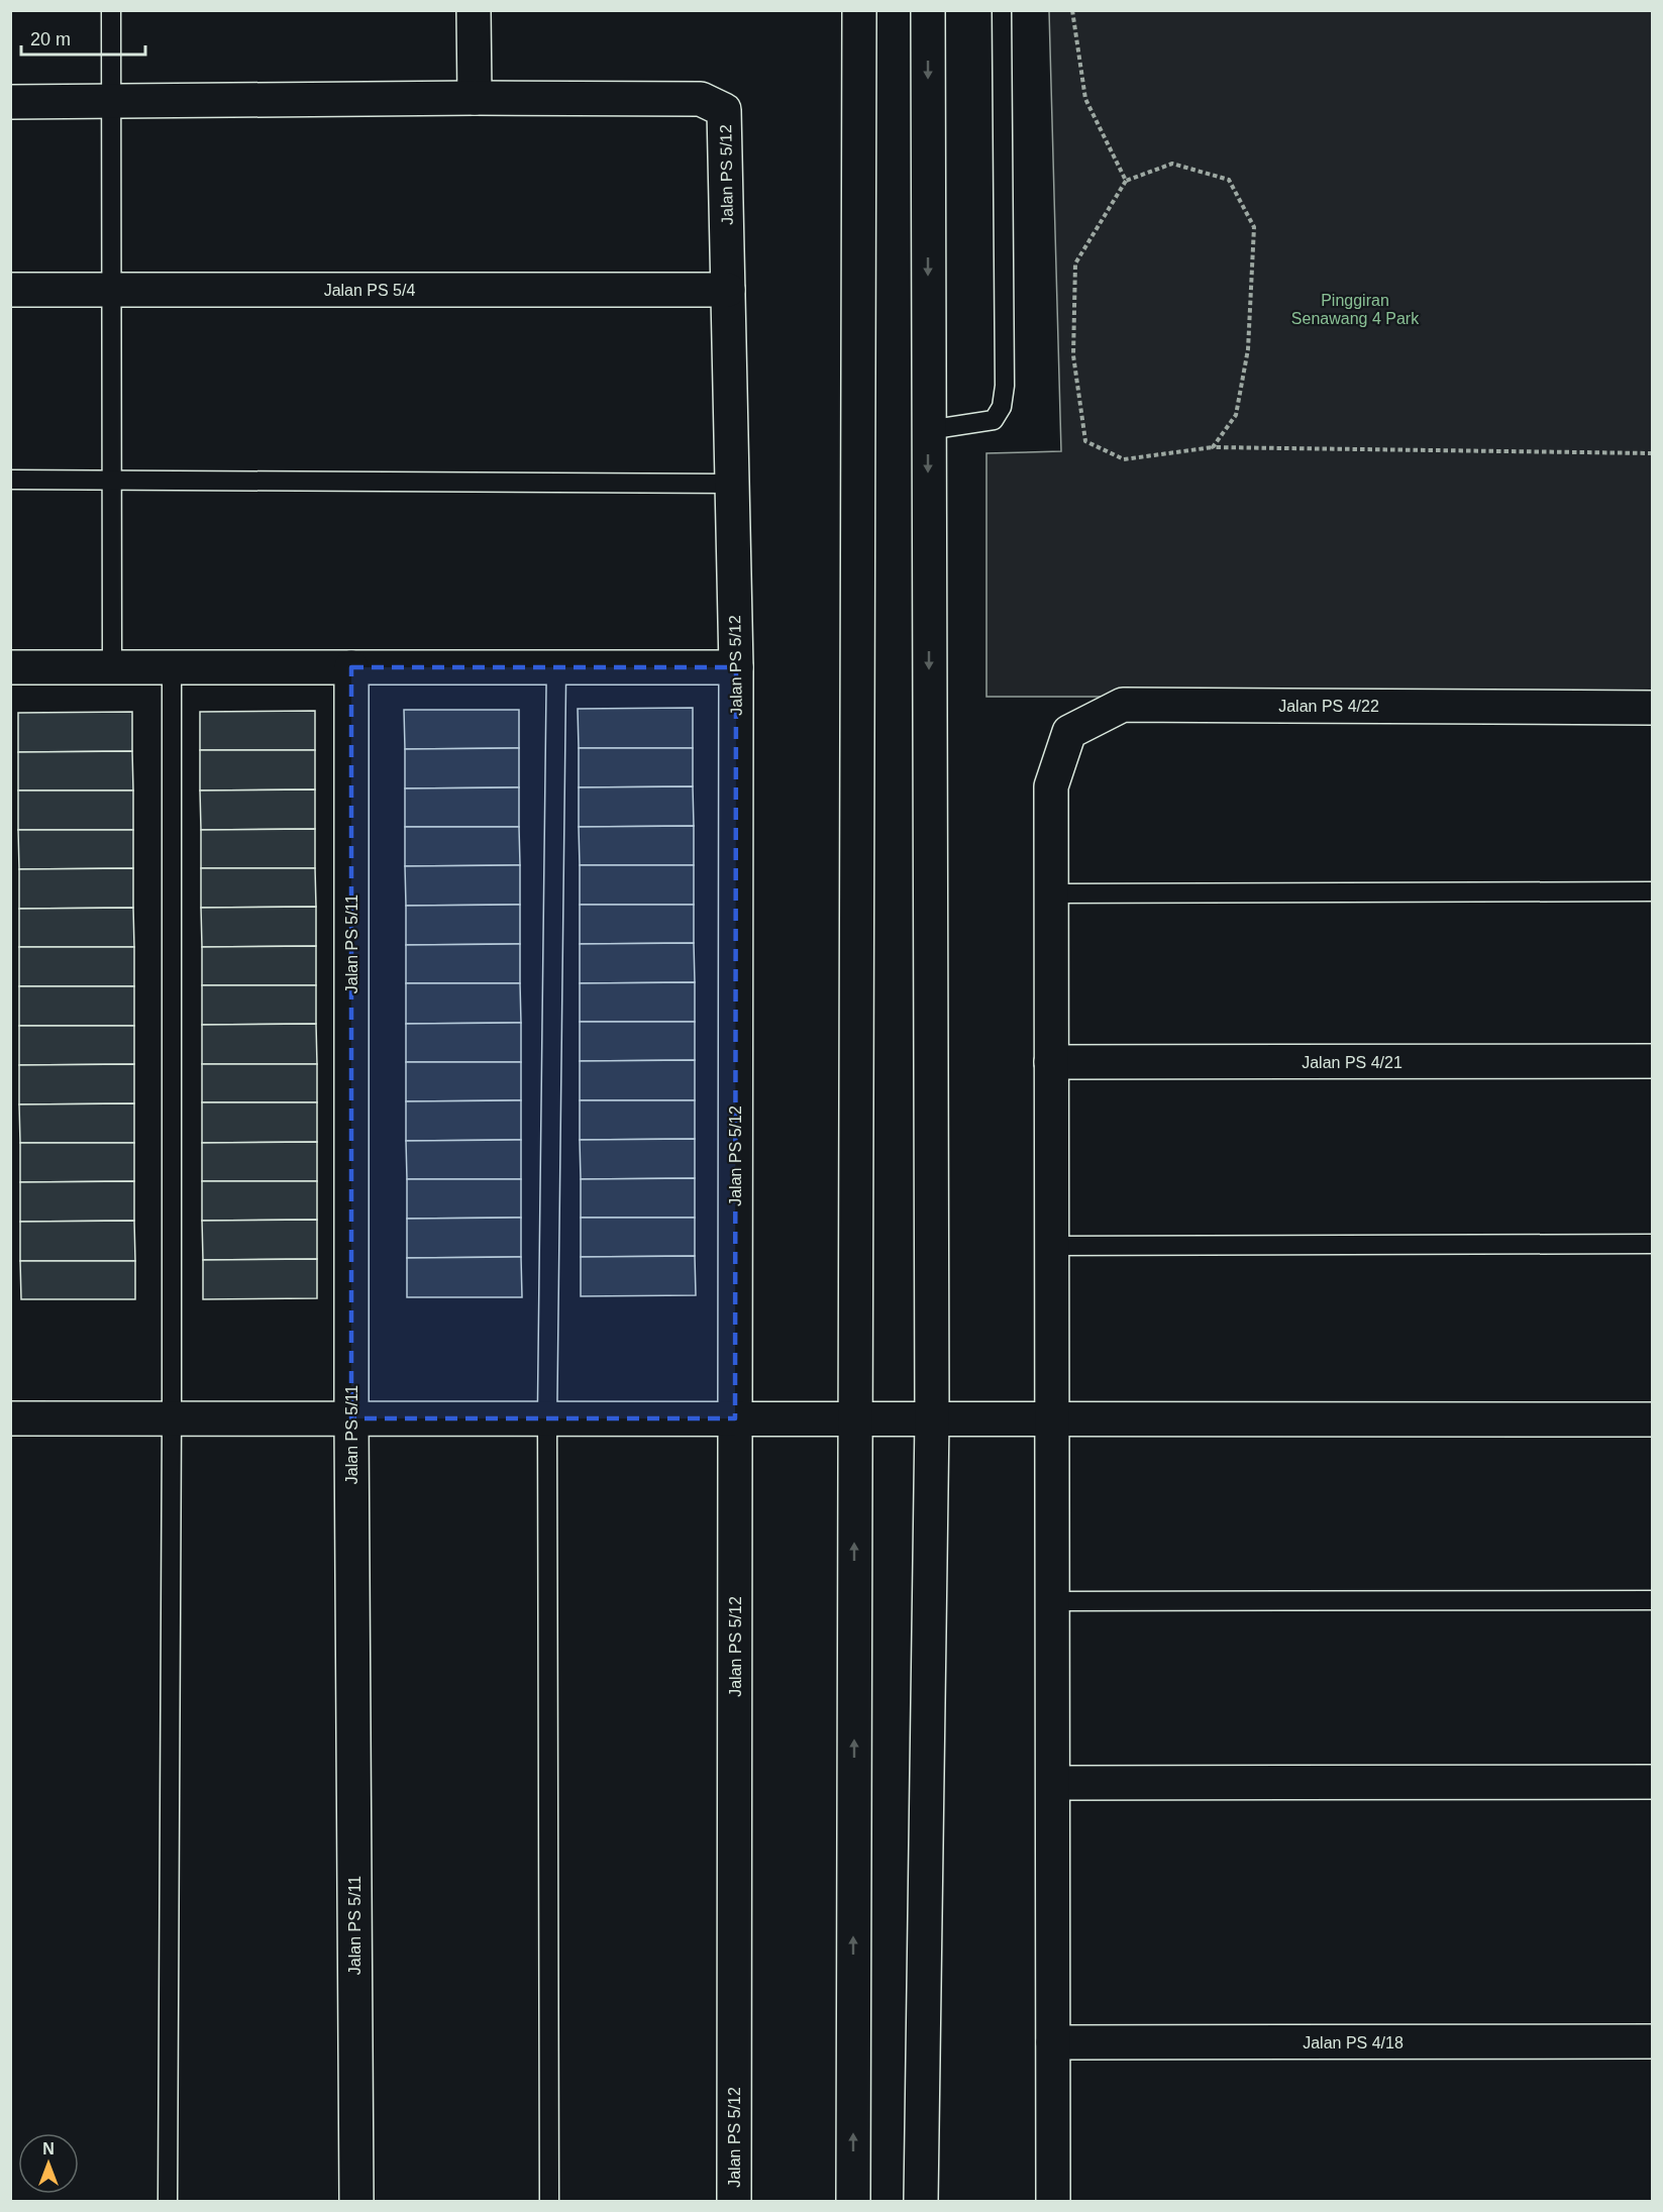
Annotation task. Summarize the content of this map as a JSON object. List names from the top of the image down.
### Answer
{
  "streets": {
    "street": [
      "Jalan PS 5/12",
      "Jalan PS 5/4",
      "Jalan PS 4/22",
      "Jalan PS 5/11",
      "Jalan PS 4/21",
      "Jalan PS 4/18"
    ]
  },
  "crossings": [
    ["Jalan PS 5/12", "Jalan PS 5/4"],
    ["Jalan PS 4/22", "Jalan PS 4/21"],
    ["Jalan PS 4/22", "Jalan PS 4/18"]
  ],
  "parks": ["Pinggiran Senawang 4 Park"],
  "scale_bar": "20 m",
  "north": "top"
}
